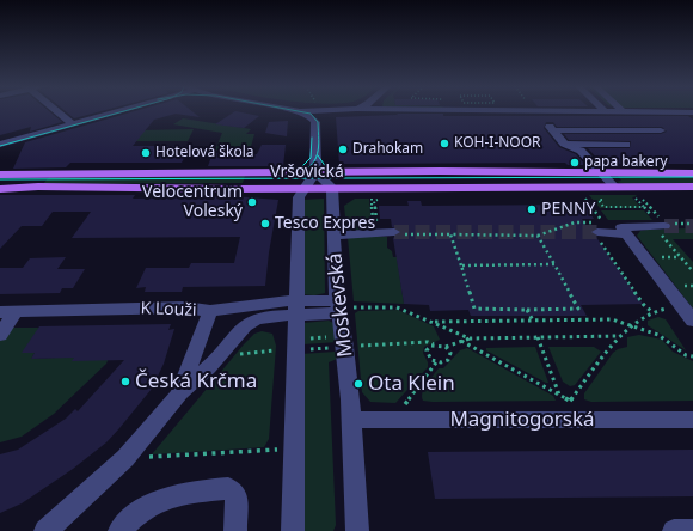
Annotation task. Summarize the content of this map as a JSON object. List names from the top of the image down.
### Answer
{
  "streets": {
    "main road": ["Vršovická"],
    "street": ["Moskevská", "K Louži", "Magnitogorská"]
  },
  "crossings": [
    ["Vršovická", "Moskevská"],
    ["Moskevská", "K Louži"],
    ["Moskevská", "Magnitogorská"]
  ],
  "places": [
    "KOH-I-NOOR",
    "Drahokam",
    "Hotelová škola",
    "papa bakery",
    "Velocentrum Voleský",
    "PENNY",
    "Tesco Expres",
    "Česká Krčma",
    "Ota Klein"
  ]
}
